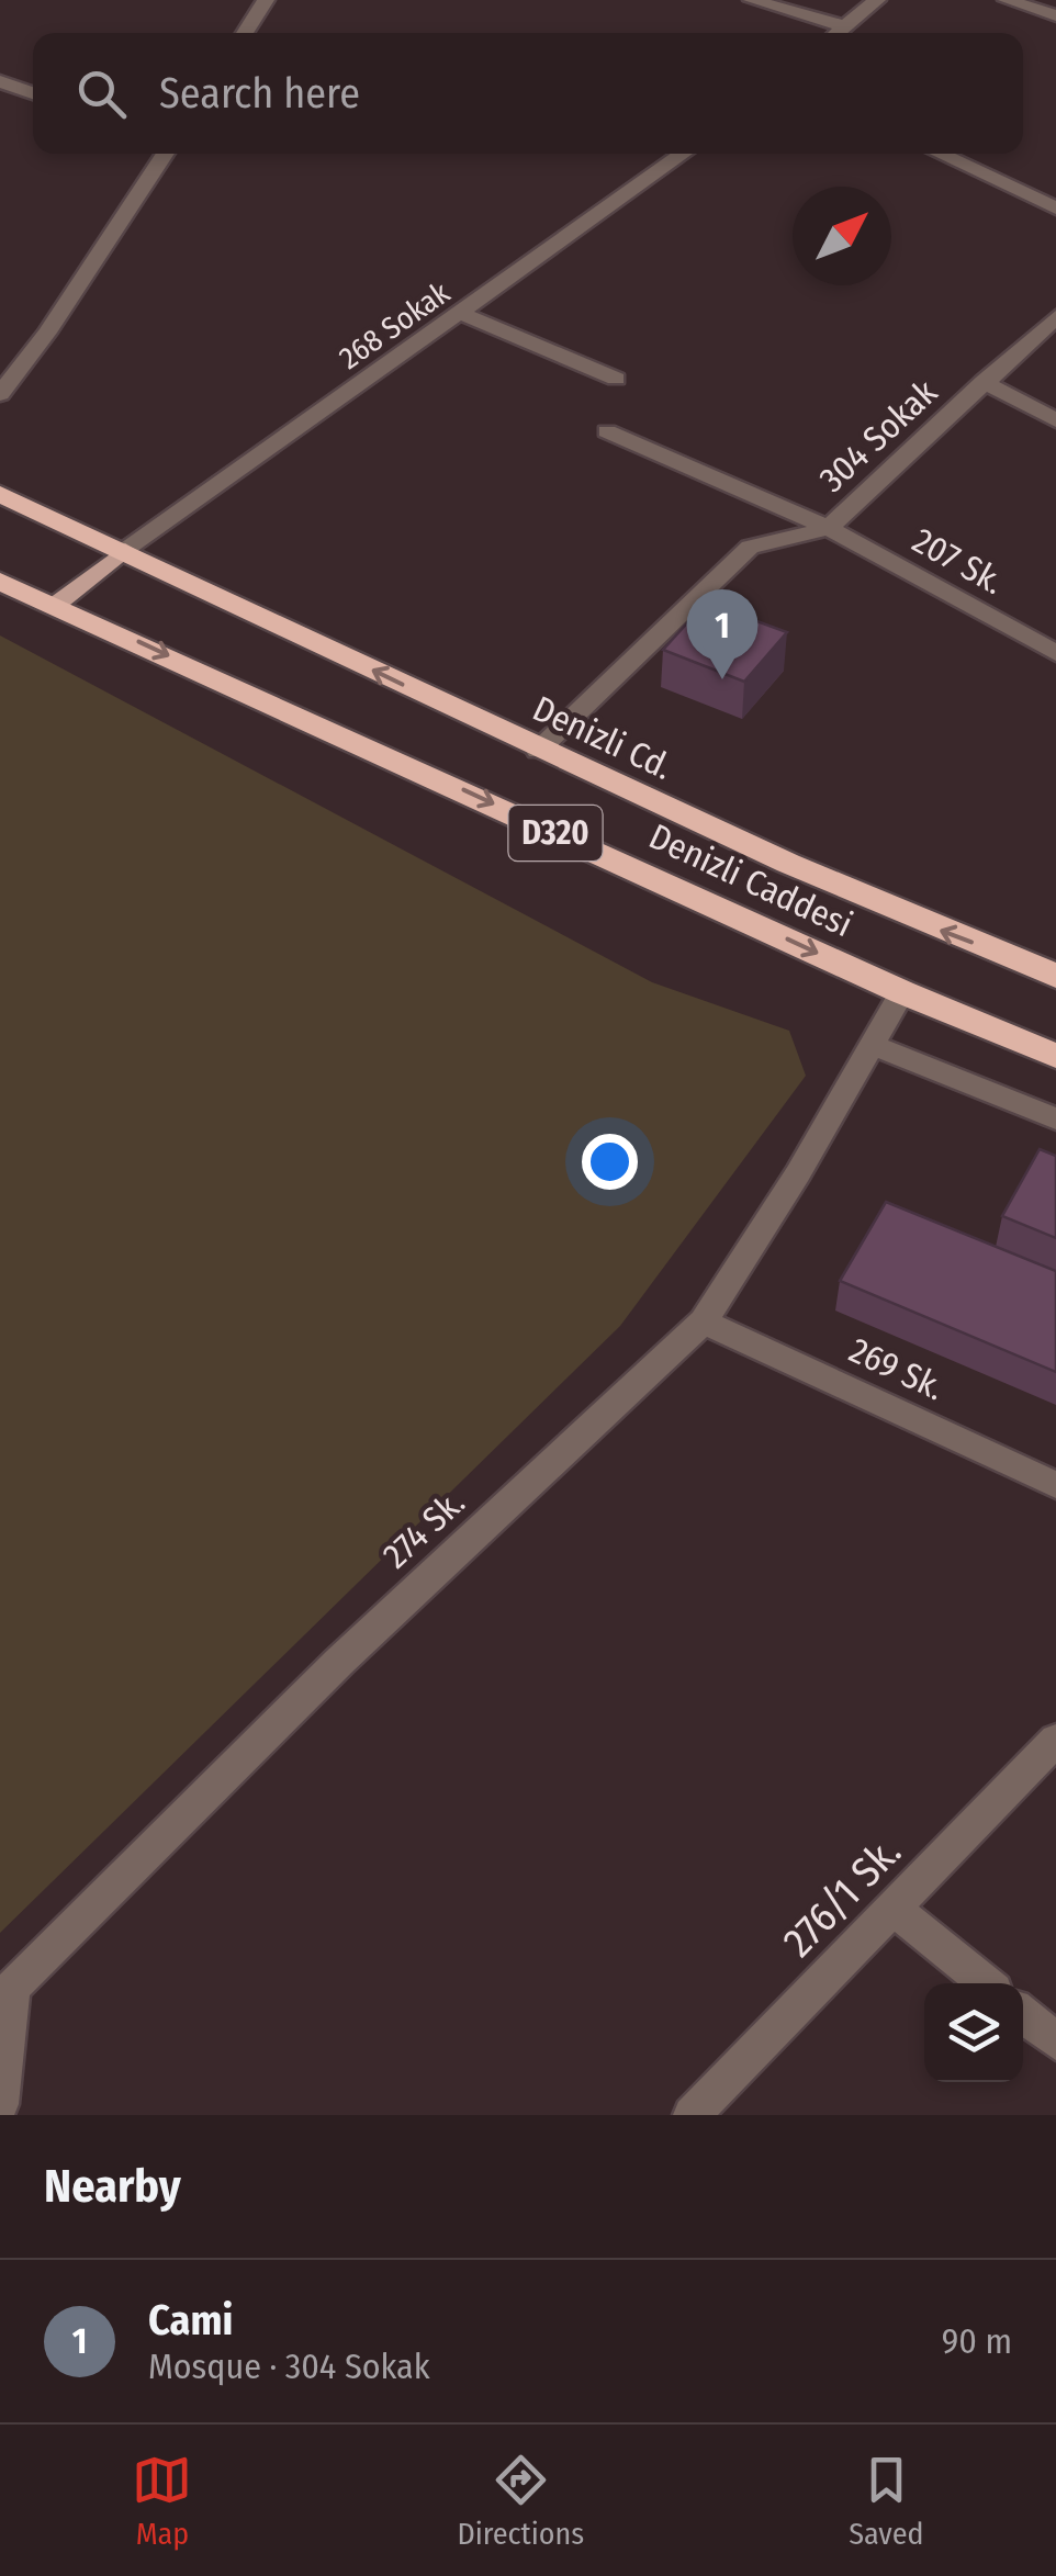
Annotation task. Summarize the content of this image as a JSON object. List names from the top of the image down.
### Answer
{
  "streets": {
    "highway": ["Denizli Cd.", "D320", "Denizli Caddesi"],
    "street": [
      "268 Sokak",
      "304 Sokak",
      "207 Sk.",
      "269 Sk.",
      "274 Sk.",
      "276/1 Sk."
    ]
  },
  "crossings": [
    ["268 Sokak", "Denizli Cd."],
    ["304 Sokak", "207 Sk."],
    ["304 Sokak", "Denizli Cd."],
    ["Denizli Caddesi", "274 Sk."],
    ["269 Sk.", "274 Sk."]
  ],
  "one_way": ["Denizli Cd.", "Denizli Caddesi"],
  "north": "top right",
  "page": {
    "search": "Search here",
    "pins": "1",
    "heading": "Nearby",
    "list": [
      {
        "mark": "1",
        "name": "Cami",
        "note": "Mosque · 304 Sokak",
        "value": "90 m"
      }
    ],
    "nav": ["Map", "Directions", "Saved"]
  }
}
